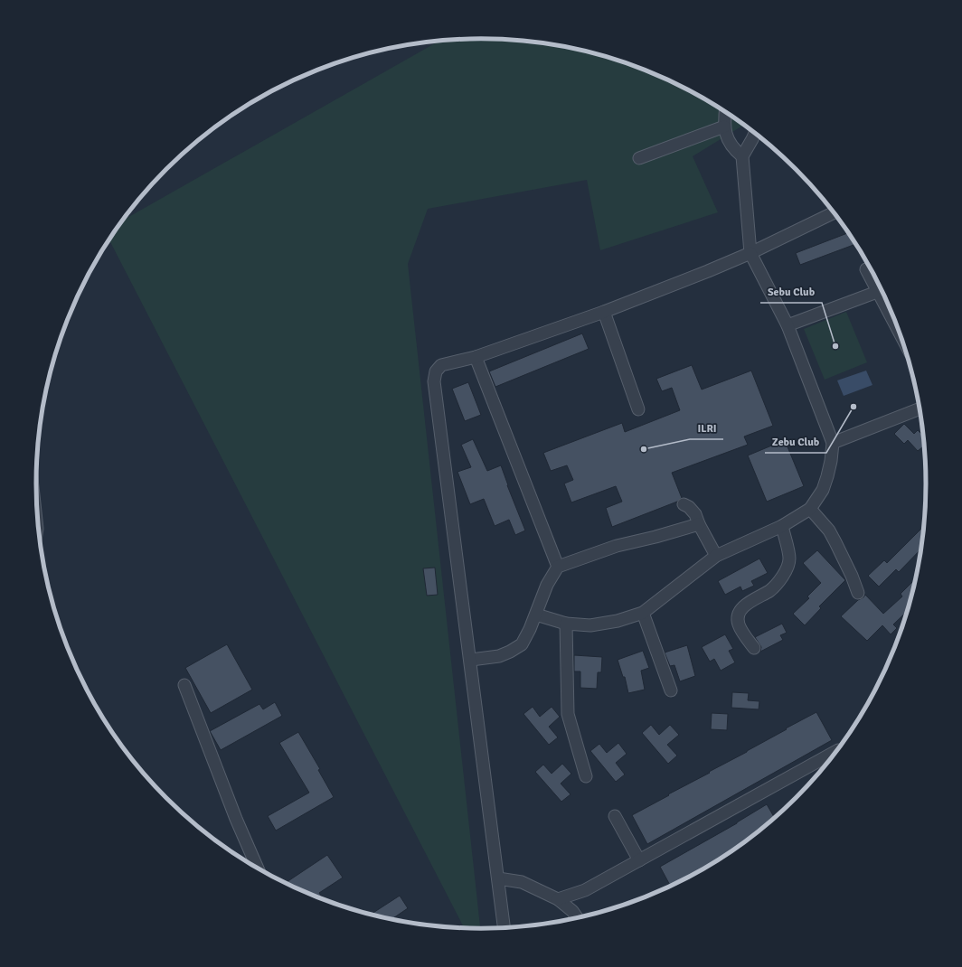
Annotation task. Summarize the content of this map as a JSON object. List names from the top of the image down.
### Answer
{
  "places": ["Sebu Club", "Zebu Club", "ILRI"]
}
